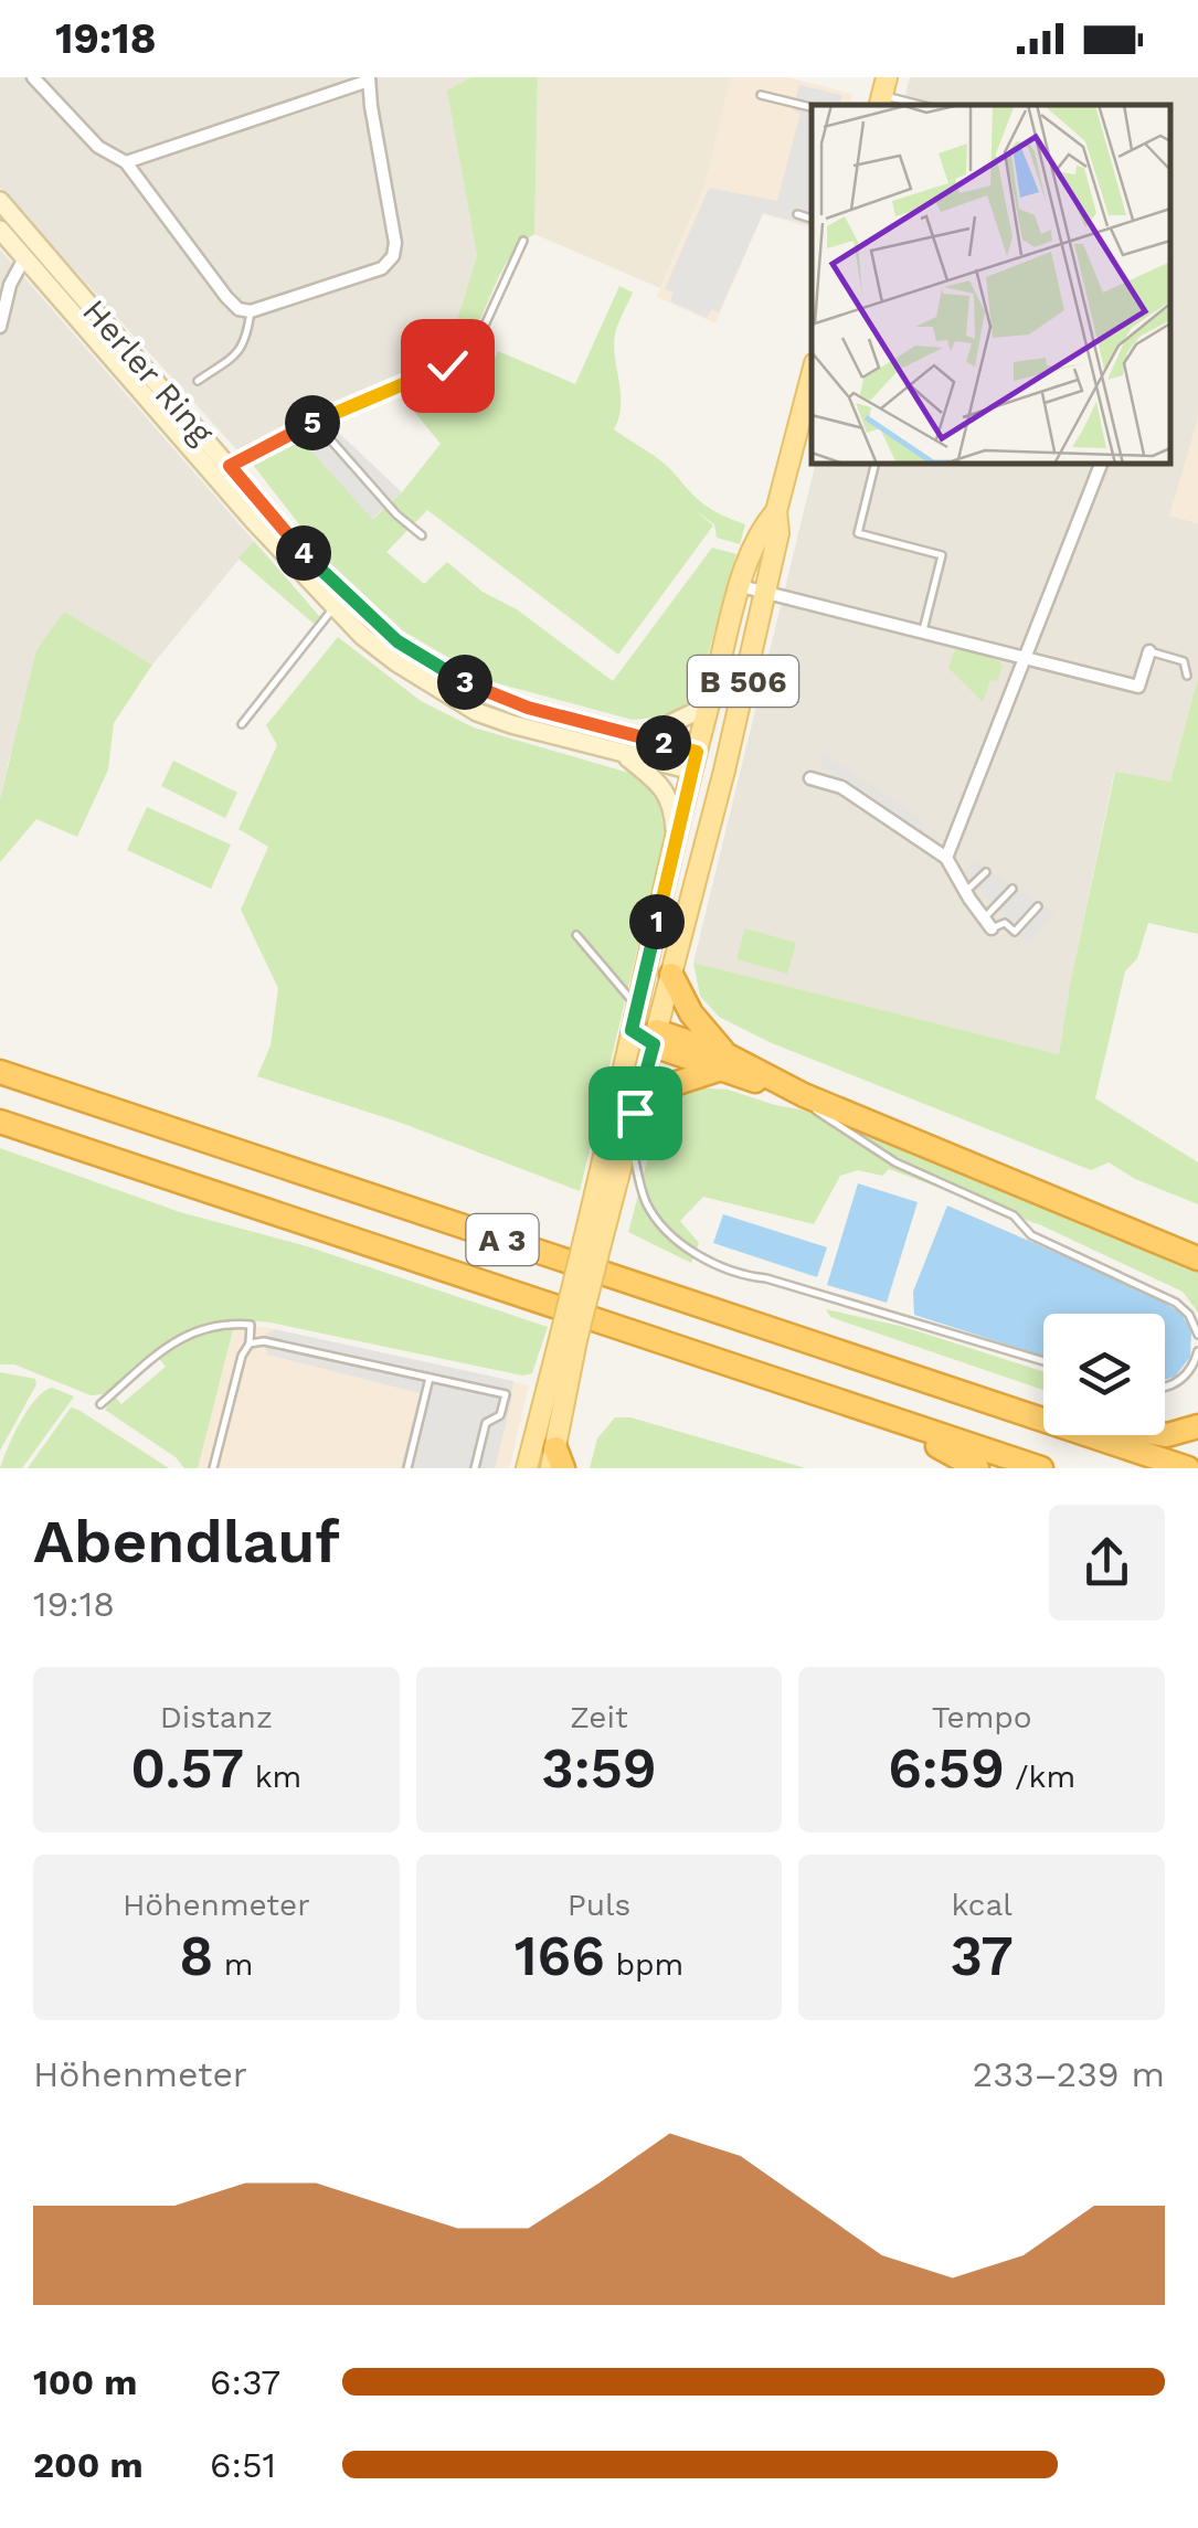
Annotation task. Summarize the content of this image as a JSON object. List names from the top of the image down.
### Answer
{
  "streets": {
    "highway": ["A 3"],
    "main road": ["Herler Ring", "B 506"]
  },
  "crossings": [
    ["Herler Ring", "B 506"]
  ],
  "page": {
    "status": "19:18",
    "pins": [
      "5",
      "4",
      "3",
      "2",
      "1"
    ],
    "heading": ["Abendlauf", "19:18"],
    "stats": [
      ["Distanz", "0.57 km"],
      ["Zeit", "3:59"],
      ["Tempo", "6:59 /km"],
      ["Höhenmeter", "8 m"],
      ["Puls", "166 bpm"],
      ["kcal", "37"]
    ],
    "chart": ["Höhenmeter", "233–239 m"],
    "list": [
      {
        "name": "100 m",
        "note": "6:37"
      },
      {
        "name": "200 m",
        "note": "6:51"
      }
    ]
  }
}
